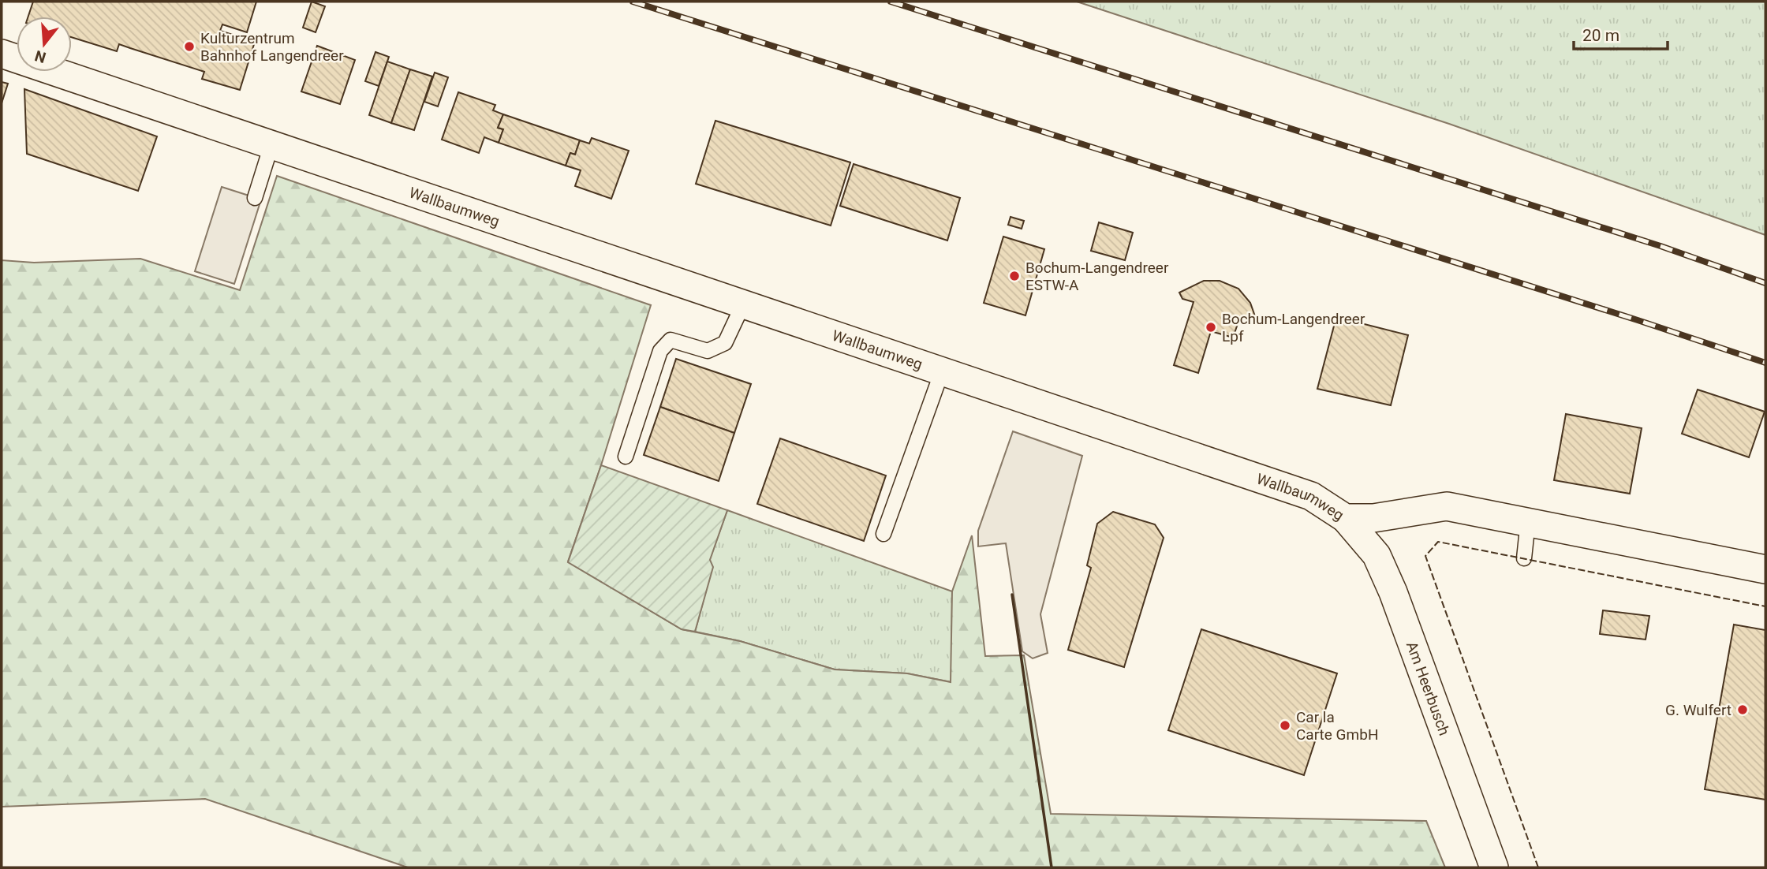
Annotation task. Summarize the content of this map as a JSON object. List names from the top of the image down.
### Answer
{
  "streets": {
    "street": ["Wallbaumweg", "Am Heerbusch"]
  },
  "crossings": [
    ["Wallbaumweg", "Am Heerbusch"]
  ],
  "places": [
    "Kulturzentrum Bahnhof Langendreer",
    "Bochum-Langendreer ESTW-A",
    "Bochum-Langendreer Lpf",
    "G. Wulfert",
    "Car la Carte GmbH"
  ],
  "scale_bar": "20 m",
  "north": "bottom"
}
